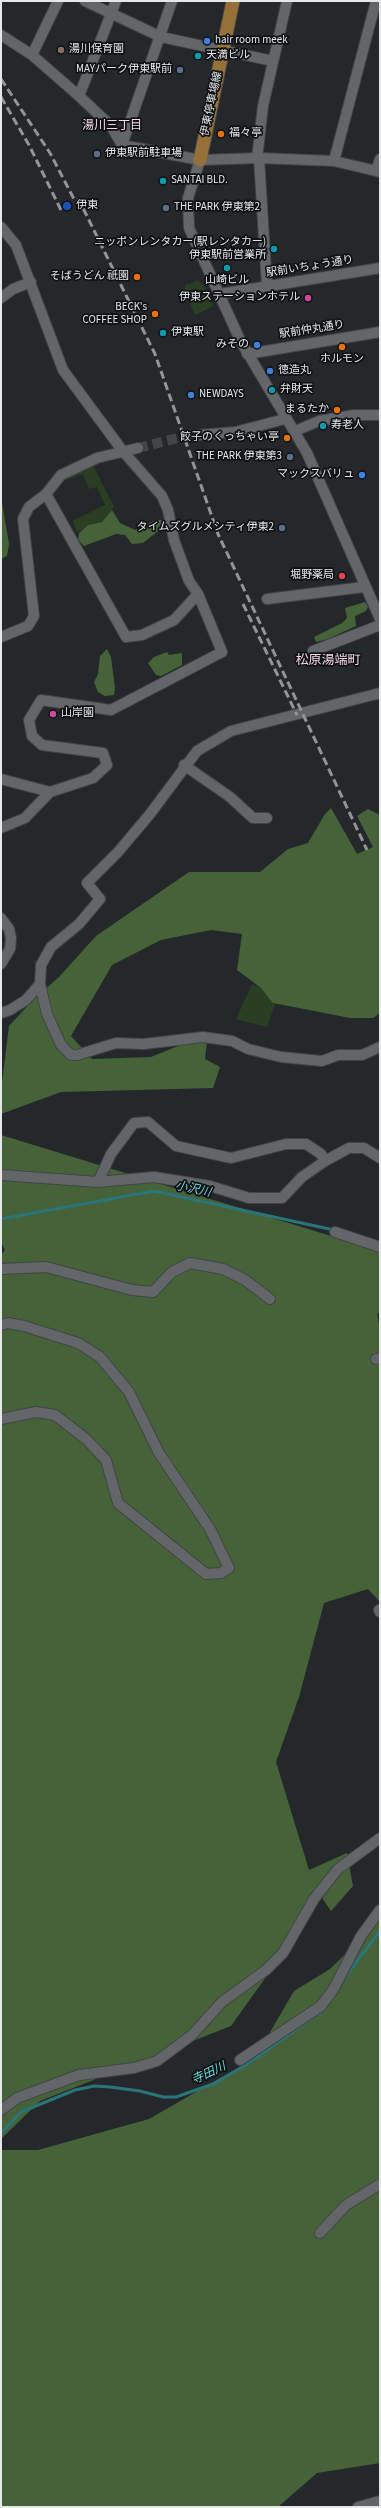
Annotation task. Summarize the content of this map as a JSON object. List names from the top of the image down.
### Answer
{
  "streets": {
    "main road": ["伊東停車場線"],
    "street": ["駅前いちょう通り", "駅前仲丸通り"]
  },
  "districts": ["湯川三丁目", "松原湯端町"],
  "water": ["小沢川", "寺田川"],
  "places": [
    "hair room meek",
    "湯川保育園",
    "天満ビル",
    "MAYパーク伊東駅前",
    "福々亭",
    "伊東駅前駐車場",
    "SANTAI BLD.",
    "伊東",
    "THE PARK 伊東第2",
    "ニッポンレンタカー(駅レンタカー) 伊東駅前営業所",
    "山崎ビル",
    "そばうどん 祇園",
    "伊東ステーションホテル",
    "BECK's COFFEE SHOP",
    "伊東駅",
    "みその",
    "ホルモン",
    "徳造丸",
    "弁財天",
    "NEWDAYS",
    "まるたか",
    "寿老人",
    "餃子のくっちゃい亭",
    "THE PARK 伊東第3",
    "マックスバリュ",
    "タイムズグルメシティ伊東2",
    "堀野薬局",
    "山岸園"
  ]
}
